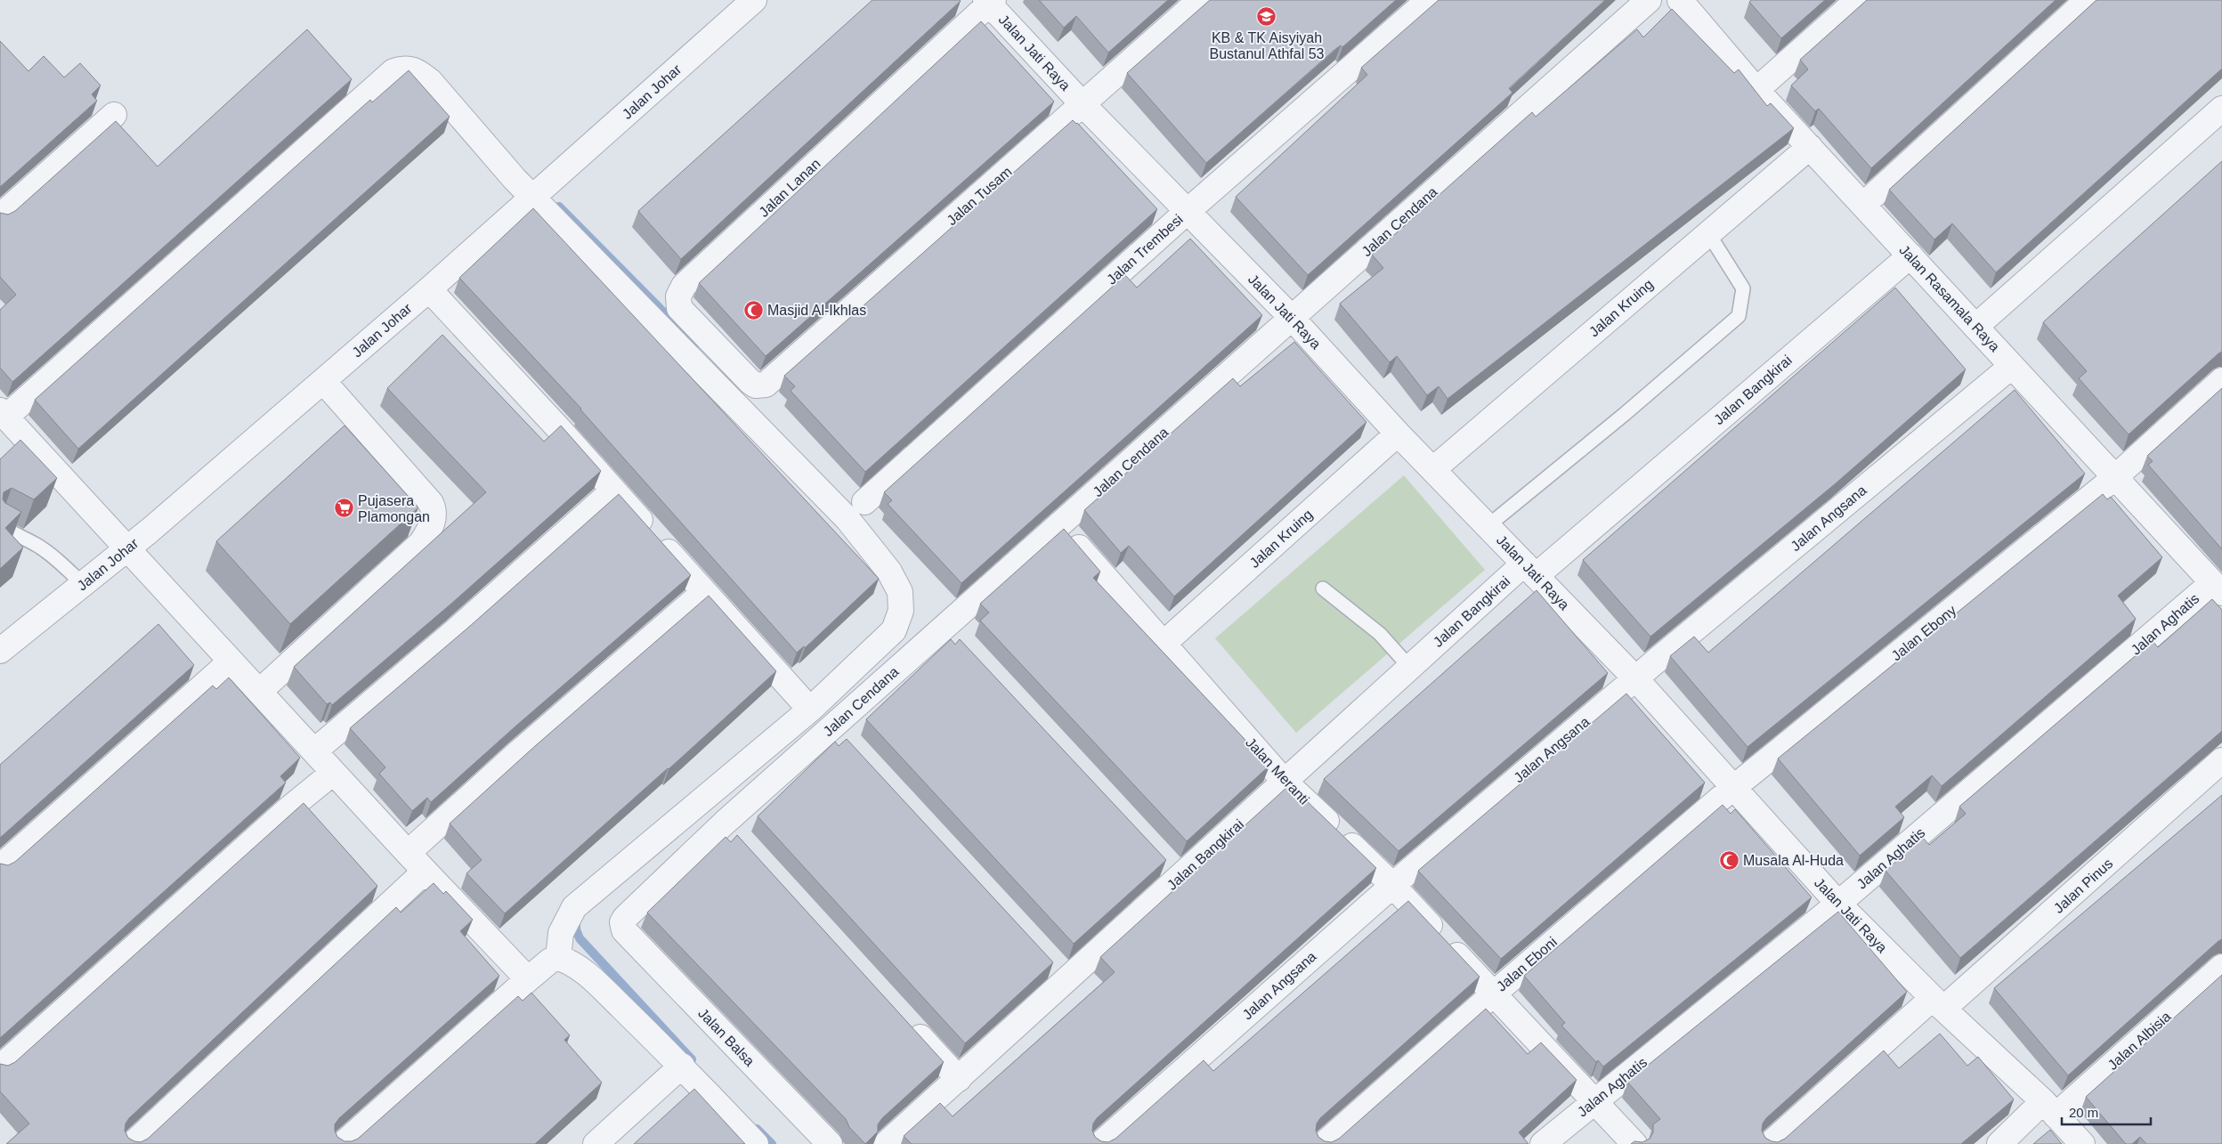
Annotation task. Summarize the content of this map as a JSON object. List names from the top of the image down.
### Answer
{
  "streets": {
    "street": [
      "Jalan Jati Raya",
      "Jalan Johar",
      "Jalan Lanan",
      "Jalan Tusam",
      "Jalan Cendana",
      "Jalan Trembesi",
      "Jalan Rasamala Raya",
      "Jalan Kruing",
      "Jalan Bangkirai",
      "Jalan Angsana",
      "Jalan Aghatis",
      "Jalan Ebony",
      "Jalan Meranti",
      "Jalan Pinus",
      "Jalan Eboni",
      "Jalan Balsa",
      "Jalan Albisia"
    ]
  },
  "crossings": [
    ["Jalan Jati Raya", "Jalan Lanan"],
    ["Jalan Jati Raya", "Jalan Tusam"],
    ["Jalan Jati Raya", "Jalan Cendana"],
    ["Jalan Jati Raya", "Jalan Trembesi"],
    ["Jalan Jati Raya", "Jalan Kruing"],
    ["Jalan Jati Raya", "Jalan Bangkirai"],
    ["Jalan Jati Raya", "Jalan Angsana"],
    ["Jalan Jati Raya", "Jalan Aghatis"],
    ["Jalan Jati Raya", "Jalan Ebony"],
    ["Jalan Jati Raya", "Jalan Pinus"],
    ["Jalan Jati Raya", "Jalan Eboni"],
    ["Jalan Jati Raya", "Jalan Albisia"],
    ["Jalan Lanan", "Jalan Tusam"],
    ["Jalan Cendana", "Jalan Meranti"],
    ["Jalan Cendana", "Jalan Balsa"],
    ["Jalan Rasamala Raya", "Jalan Kruing"],
    ["Jalan Rasamala Raya", "Jalan Bangkirai"],
    ["Jalan Rasamala Raya", "Jalan Angsana"],
    ["Jalan Rasamala Raya", "Jalan Aghatis"],
    ["Jalan Rasamala Raya", "Jalan Ebony"],
    ["Jalan Kruing", "Jalan Meranti"],
    ["Jalan Bangkirai", "Jalan Meranti"],
    ["Jalan Angsana", "Jalan Meranti"],
    ["Jalan Aghatis", "Jalan Meranti"],
    ["Jalan Ebony", "Jalan Eboni"],
    ["Jalan Meranti", "Jalan Eboni"]
  ],
  "places": {
    "school or university": ["KB & TK Aisyiyah Bustanul Athfal 53"],
    "mosque": ["Masjid Al-Ikhlas", "Musala Al-Huda"],
    "supermarket": ["Pujasera Plamongan"]
  },
  "scale_bar": "20 m"
}
